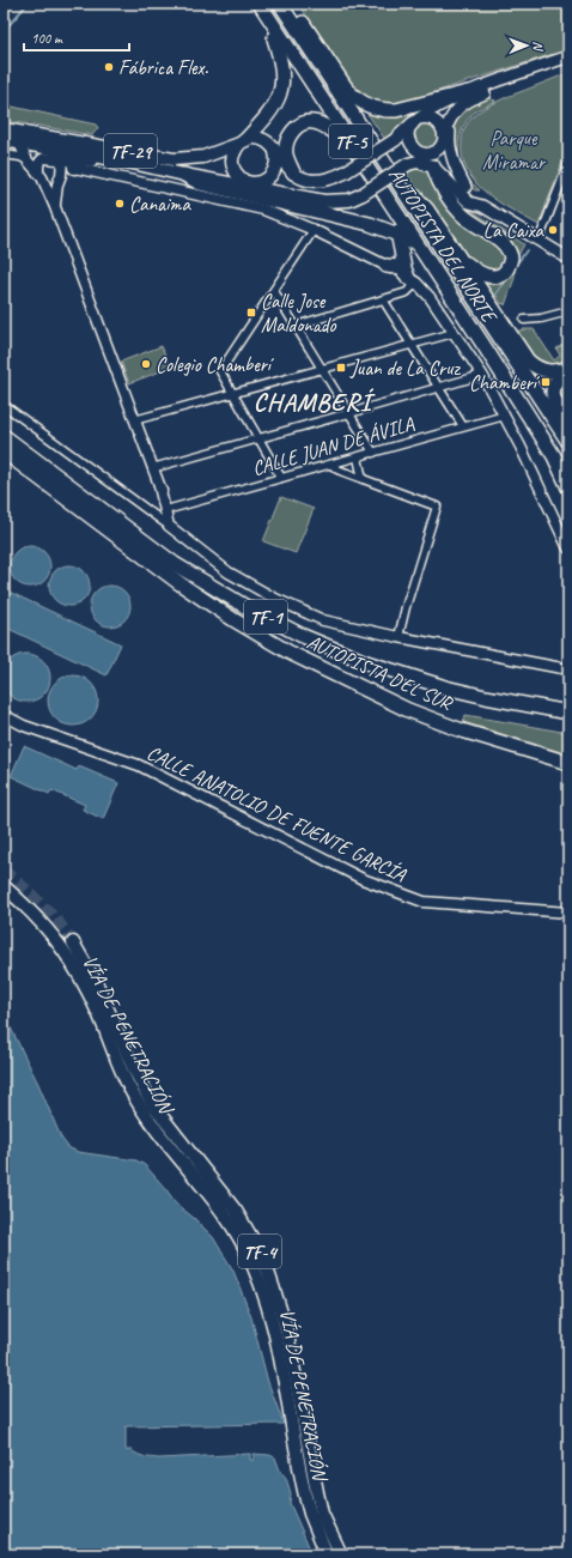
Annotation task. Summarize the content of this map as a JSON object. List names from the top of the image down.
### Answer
{
  "streets": {
    "highway": [
      "TF-5",
      "AUTOPISTA DEL NORTE",
      "TF-1",
      "AUTOPISTA DEL SUR"
    ],
    "main road": ["TF-29", "VÍA DE PENETRACIÓN", "TF-4"],
    "street": ["CALLE JUAN DE ÁVILA", "CALLE ANATOLIO DE FUENTE GARCÍA"]
  },
  "districts": ["CHAMBERÍ"],
  "parks": ["Parque Miramar"],
  "places": {
    "other": [
      "Fábrica Flex.",
      "Canaima",
      "La Caixa",
      "Colegio Chamberí"
    ],
    "transit": ["Calle Jose Maldonado", "Juan de La Cruz", "Chamberí"]
  },
  "scale_bar": "100 m",
  "north": "right"
}
